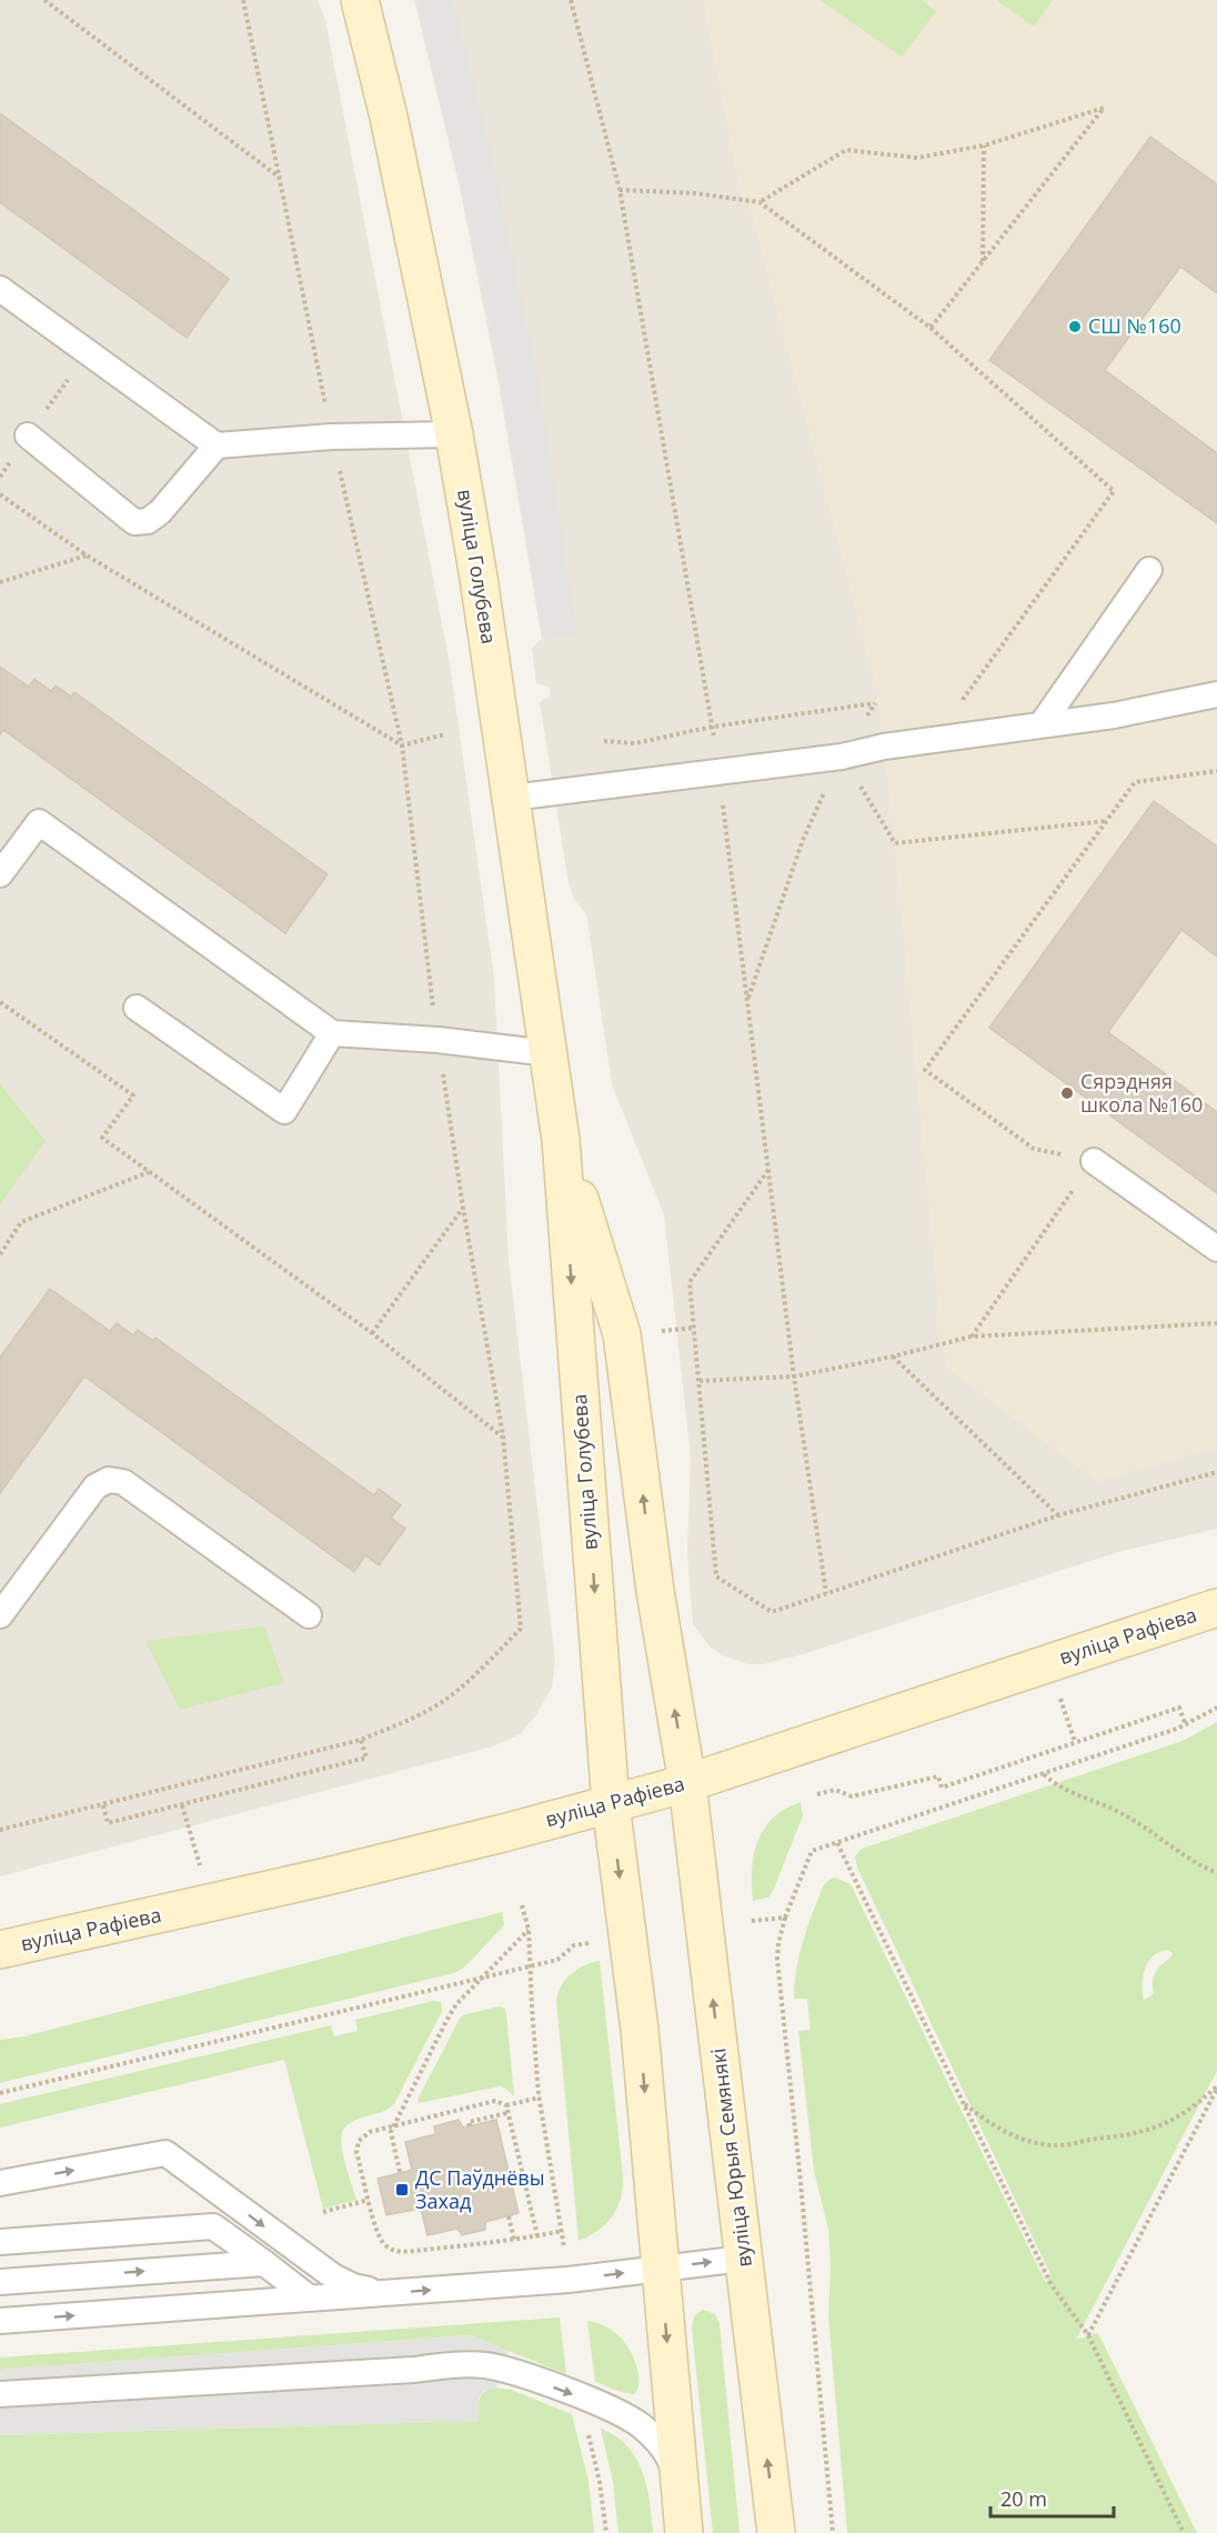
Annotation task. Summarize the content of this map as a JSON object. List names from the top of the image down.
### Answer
{
  "streets": {
    "main road": ["вуліца Голубева", "вуліца Рафіева", "вуліца Юрыя Семянякі"]
  },
  "crossings": [
    ["вуліца Голубева", "вуліца Рафіева"],
    ["вуліца Голубева", "вуліца Юрыя Семянякі"],
    ["вуліца Рафіева", "вуліца Юрыя Семянякі"]
  ],
  "places": {
    "other": ["СШ №160", "Сярэдняя школа №160"],
    "transit": ["ДС Паўднёвы Захад"]
  },
  "scale_bar": "20 m"
}
